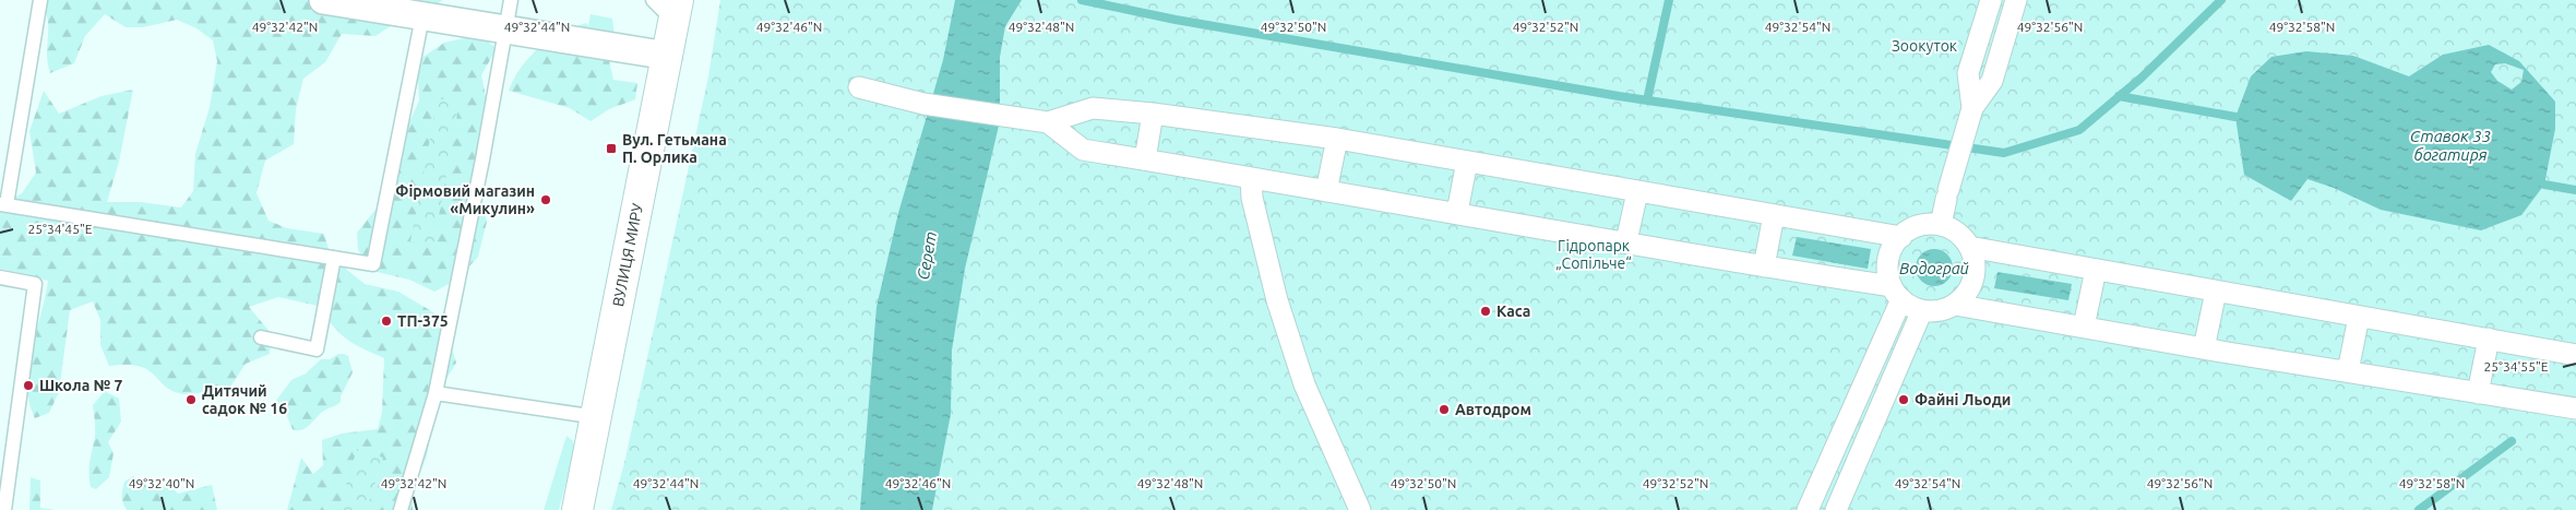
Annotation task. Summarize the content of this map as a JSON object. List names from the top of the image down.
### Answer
{
  "streets": {
    "main road": ["ВУЛИЦЯ МИРУ"]
  },
  "water": ["Ставок 33 богатиря", "Серет", "Водограй"],
  "parks": ["Зоокуток", "Гідропарк „Сопільче“"],
  "places": {
    "transit": ["Вул. Гетьмана П. Орлика"],
    "other": [
      "Фірмовий магазин «Микулин»",
      "Каса",
      "ТП-375",
      "Школа № 7",
      "Дитячий садок № 16",
      "Файні Льоди",
      "Автодром"
    ]
  },
  "coordinates": [
    "49°32'42\"N",
    "49°32'44\"N",
    "49°32'46\"N",
    "49°32'48\"N",
    "49°32'50\"N",
    "49°32'52\"N",
    "49°32'56\"N",
    "49°32'58\"N",
    "49°32'54\"N",
    "25°34'45\"E",
    "25°34'55\"E",
    "49°32'40\"N"
  ]
}
